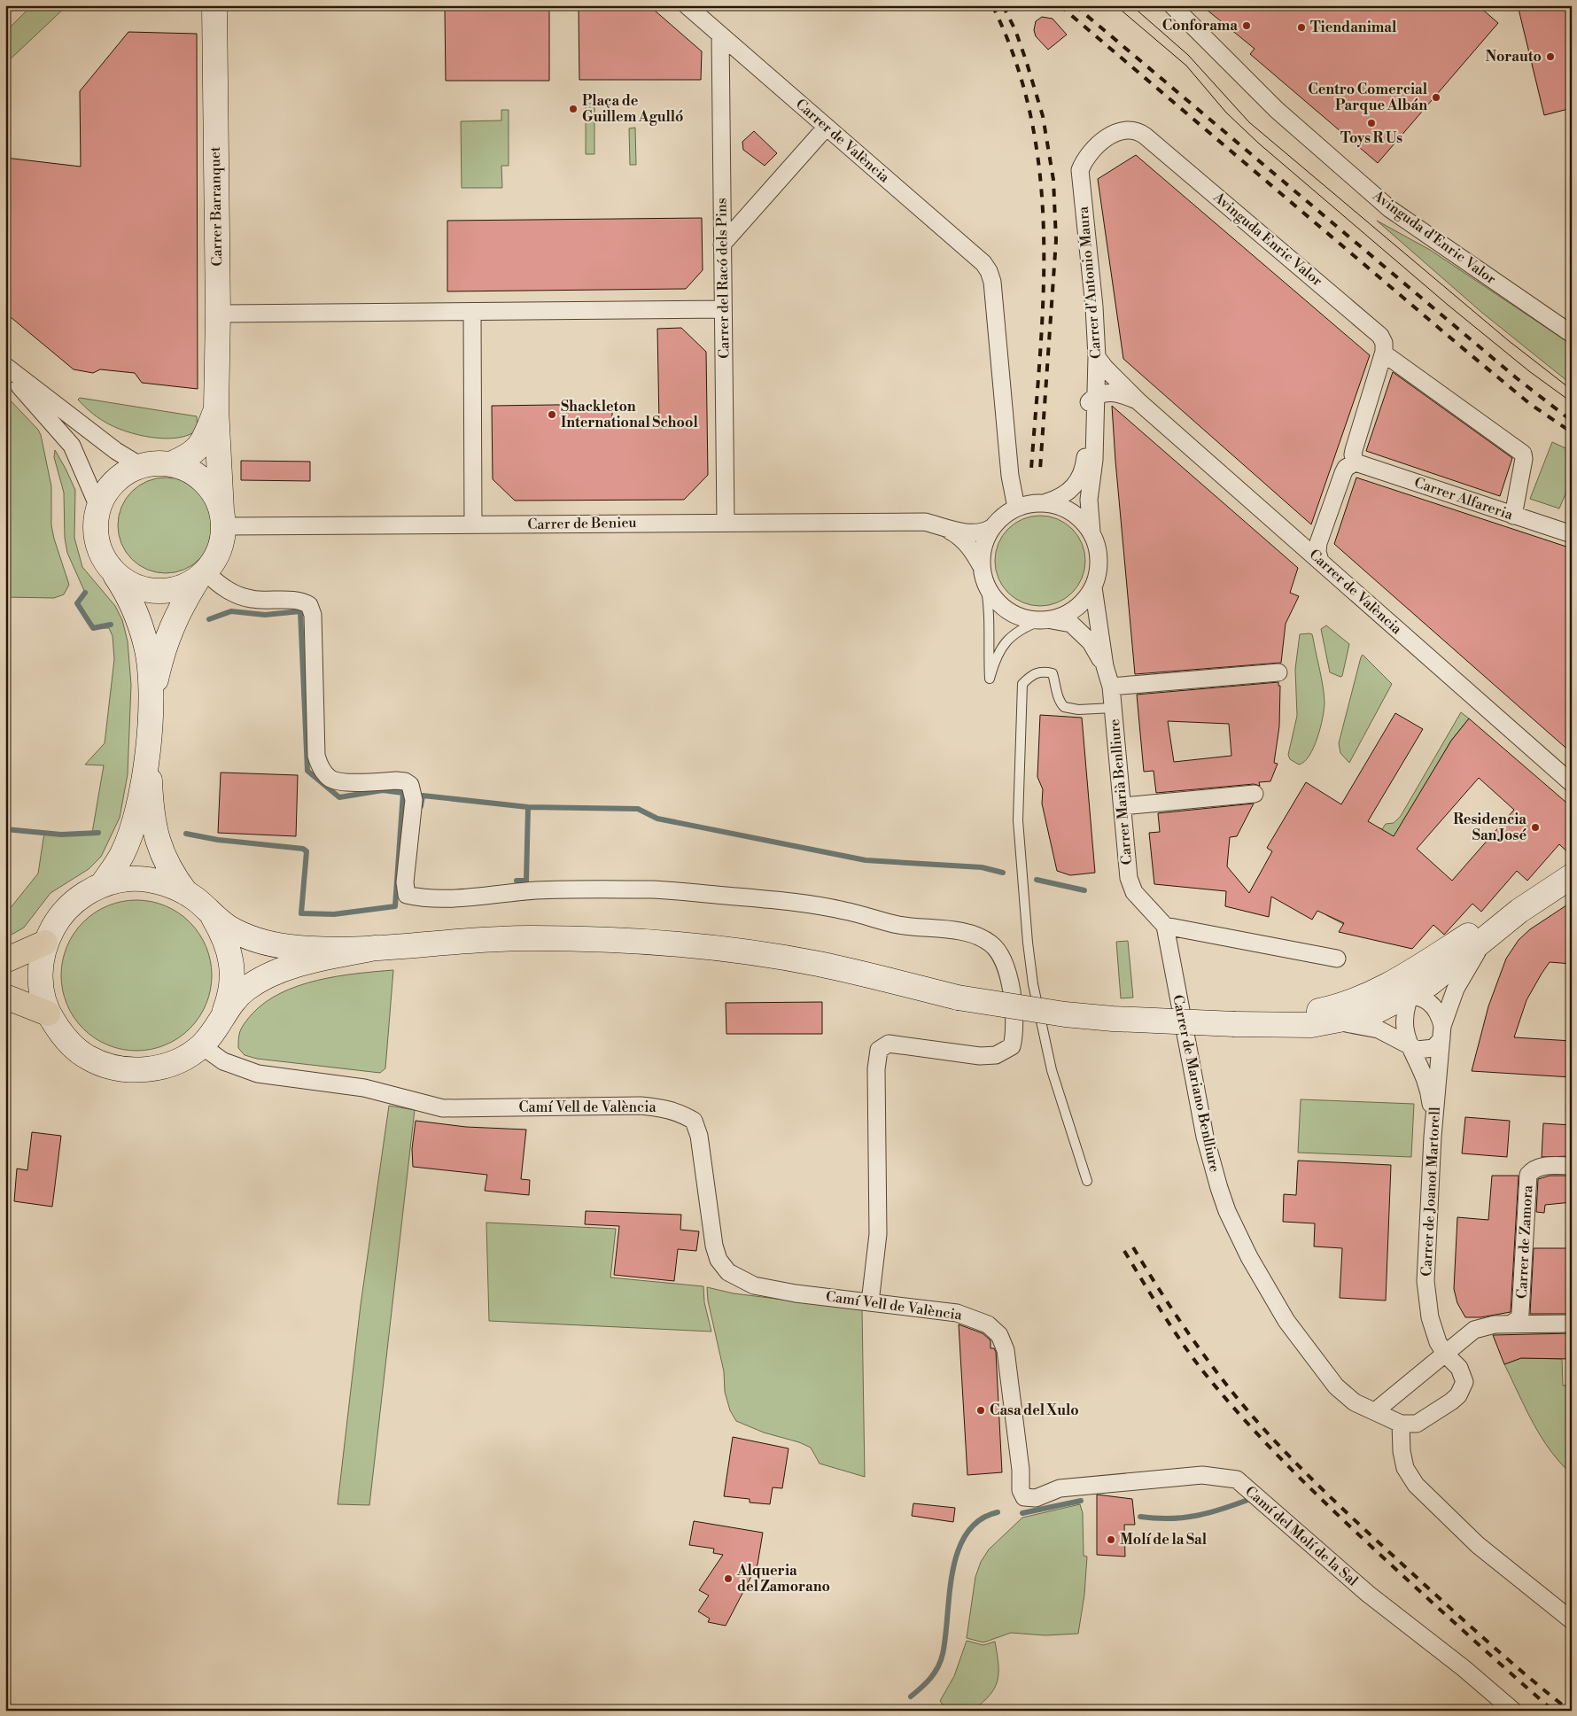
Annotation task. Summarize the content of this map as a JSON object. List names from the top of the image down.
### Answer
{
  "streets": {
    "street": [
      "Carrer de València",
      "Carrer Barranquet",
      "Avinguda d'Enric Valor",
      "Avinguda Enric Valor",
      "Carrer del Racó dels Pins",
      "Carrer d'Antonio Maura",
      "Carrer Alfareria",
      "Carrer de Benieu",
      "Carrer Marià Benlliure",
      "Carrer de Mariano Benlliure",
      "Camí Vell de València",
      "Carrer de Joanot Martorell",
      "Carrer de Zamora",
      "Camí del Molí de la Sal"
    ]
  },
  "crossings": [
    ["Carrer de València", "Carrer del Racó dels Pins"],
    ["Carrer de València", "Carrer d'Antonio Maura"],
    ["Carrer de València", "Carrer de Benieu"],
    ["Carrer de València", "Carrer Marià Benlliure"],
    ["Carrer Barranquet", "Carrer de Benieu"],
    ["Avinguda Enric Valor", "Carrer d'Antonio Maura"],
    ["Carrer del Racó dels Pins", "Carrer de Benieu"],
    ["Carrer d'Antonio Maura", "Carrer de Benieu"],
    ["Carrer d'Antonio Maura", "Carrer Marià Benlliure"],
    ["Carrer de Benieu", "Carrer Marià Benlliure"],
    ["Carrer Marià Benlliure", "Carrer de Mariano Benlliure"],
    ["Carrer de Mariano Benlliure", "Carrer de Joanot Martorell"],
    ["Camí Vell de València", "Camí del Molí de la Sal"]
  ],
  "places": [
    "Conforama",
    "Tiendanimal",
    "Norauto",
    "Centro Comercial Parque Albán",
    "Plaça de Guillem Agulló",
    "Toys R Us",
    "Shackleton International School",
    "Residencia San José",
    "Casa del Xulo",
    "Molí de la Sal",
    "Alqueria del Zamorano"
  ]
}
